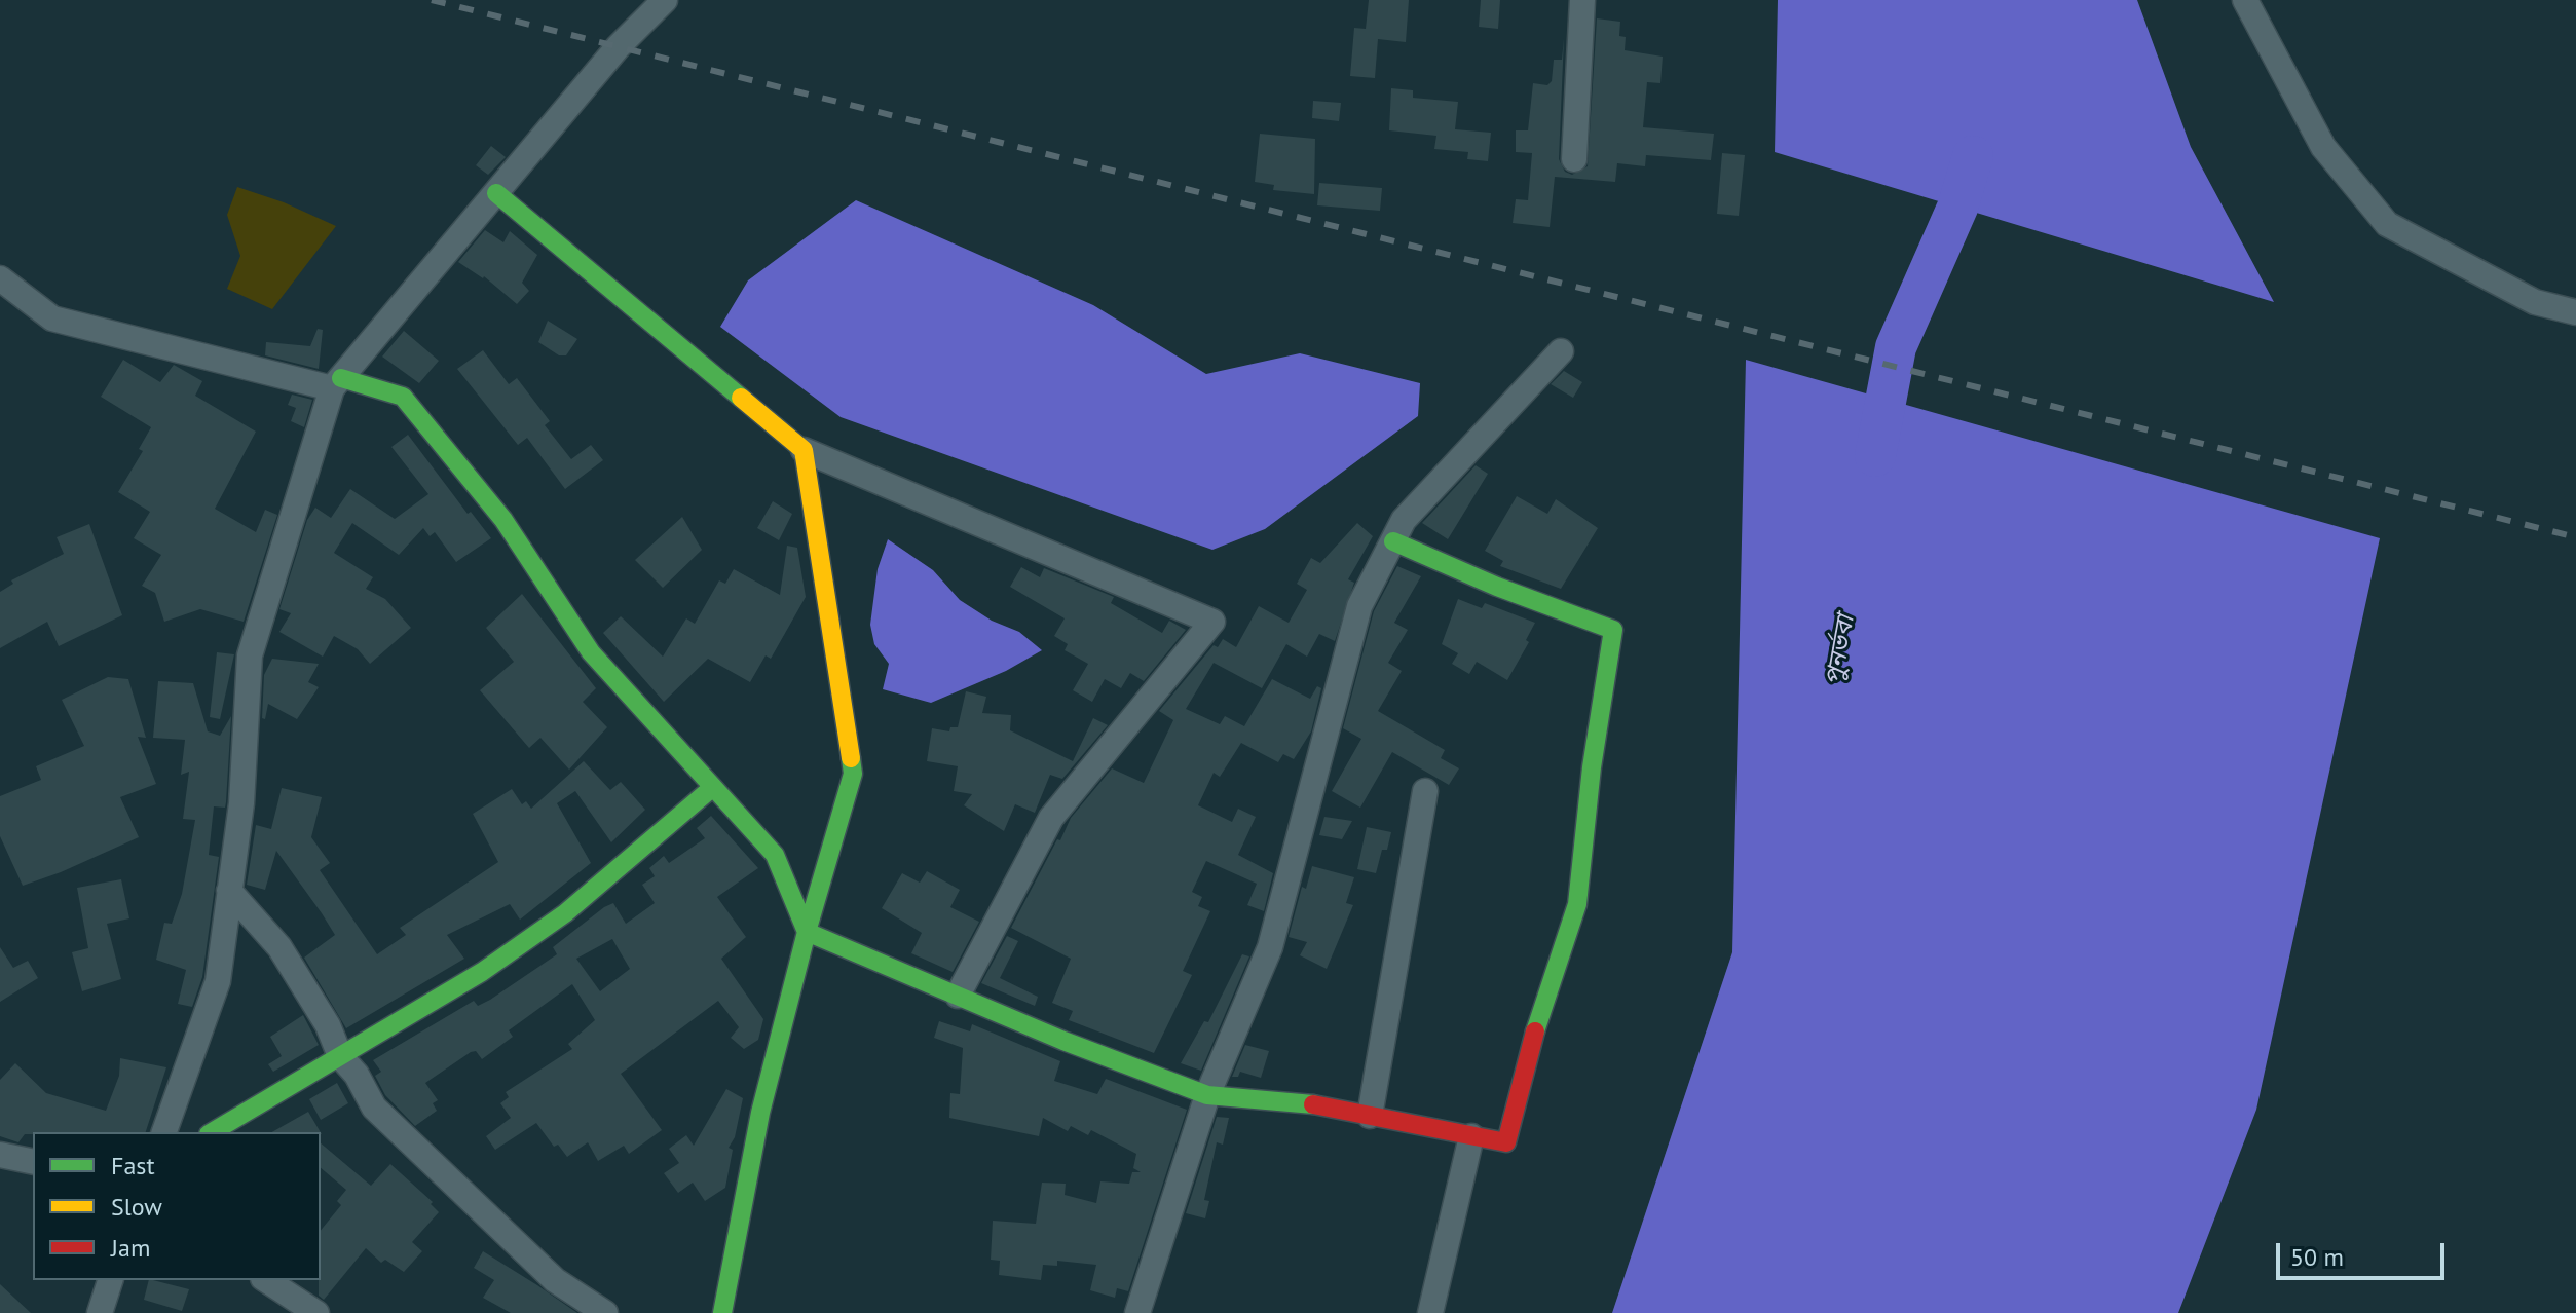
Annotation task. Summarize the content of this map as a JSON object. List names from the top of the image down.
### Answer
{
  "water": ["পুনর্ভবা"],
  "legend": ["Fast", "Slow", "Jam"],
  "scale_bar": "50 m"
}
